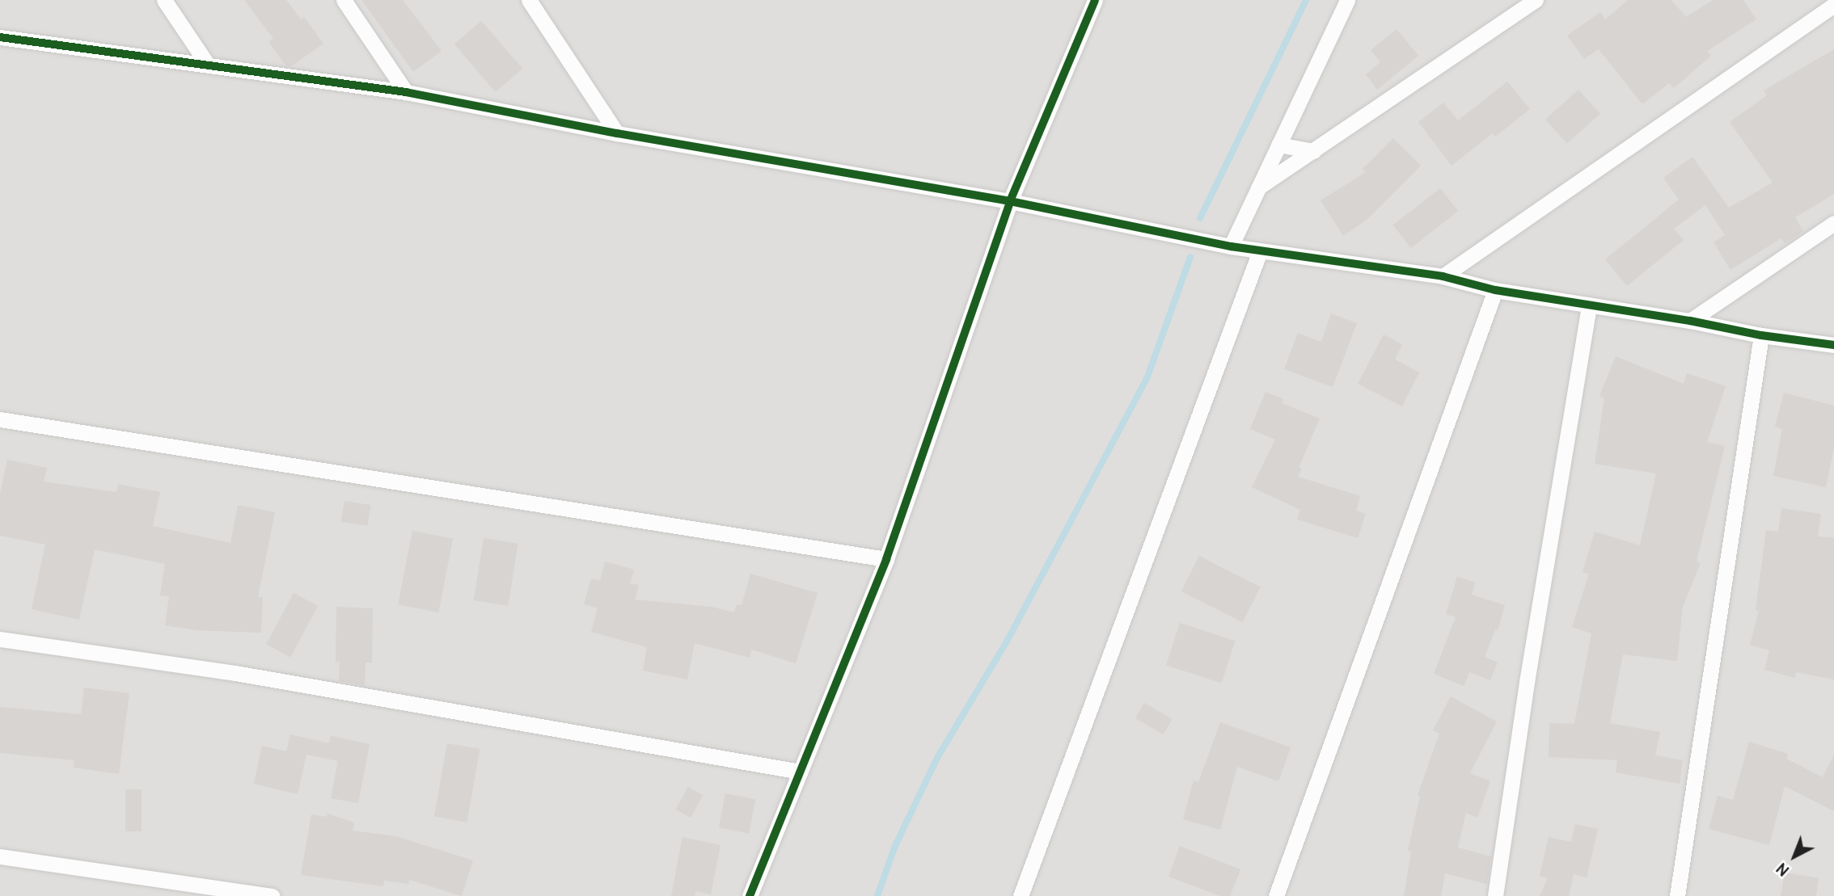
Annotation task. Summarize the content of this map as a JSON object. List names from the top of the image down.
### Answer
{
  "north": "bottom left"
}
